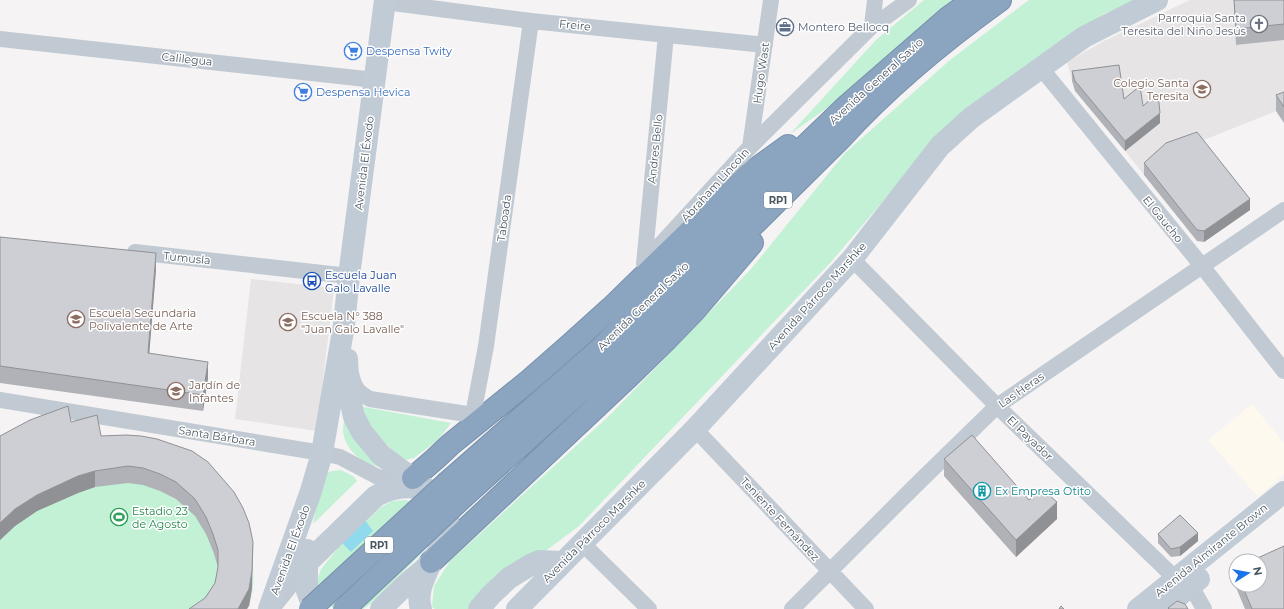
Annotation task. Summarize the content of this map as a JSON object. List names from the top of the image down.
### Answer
{
  "streets": {
    "highway": ["Avenida General Savio", "RP1"],
    "main road": ["Avenida El Éxodo", "Avenida Párroco Marshke", "Avenida Almirante Brown"],
    "street": [
      "Freire",
      "Calilegua",
      "Hugo Wast",
      "Andres Bello",
      "Abraham Lincoln",
      "Taboada",
      "El Gaucho",
      "Tumusla",
      "Las Heras",
      "Santa Bárbara",
      "El Payador",
      "Teniente Fernández"
    ]
  },
  "crossings": [
    ["Freire", "Hugo Wast"],
    ["Freire", "Andres Bello"],
    ["Freire", "Avenida El Éxodo"],
    ["Freire", "Taboada"],
    ["Calilegua", "Avenida El Éxodo"],
    ["Hugo Wast", "Abraham Lincoln"],
    ["Andres Bello", "Abraham Lincoln"],
    ["Avenida El Éxodo", "Tumusla"],
    ["Avenida El Éxodo", "Santa Bárbara"],
    ["El Gaucho", "Avenida Párroco Marshke"],
    ["El Gaucho", "Las Heras"],
    ["Avenida Párroco Marshke", "El Payador"],
    ["Avenida Párroco Marshke", "Teniente Fernández"],
    ["Las Heras", "El Payador"],
    ["Las Heras", "Teniente Fernández"],
    ["El Payador", "Avenida Almirante Brown"]
  ],
  "places": {
    "church": ["Parroquia Santa Teresita del Niño Jesús"],
    "office": ["Montero Bellocq"],
    "supermarket": ["Despensa Twity", "Despensa Hevica"],
    "school or university": [
      "Colegio Santa Teresita",
      "Escuela Secundaria Polivalente de Arte",
      "Escuela N° 388 \"Juan Galo Lavalle\"",
      "Jardín de Infantes"
    ],
    "bus stop": ["Escuela Juan Galo Lavalle"],
    "building": ["Ex Empresa Otito"],
    "sports": ["Estadio 23 de Agosto"]
  },
  "north": "right"
}
